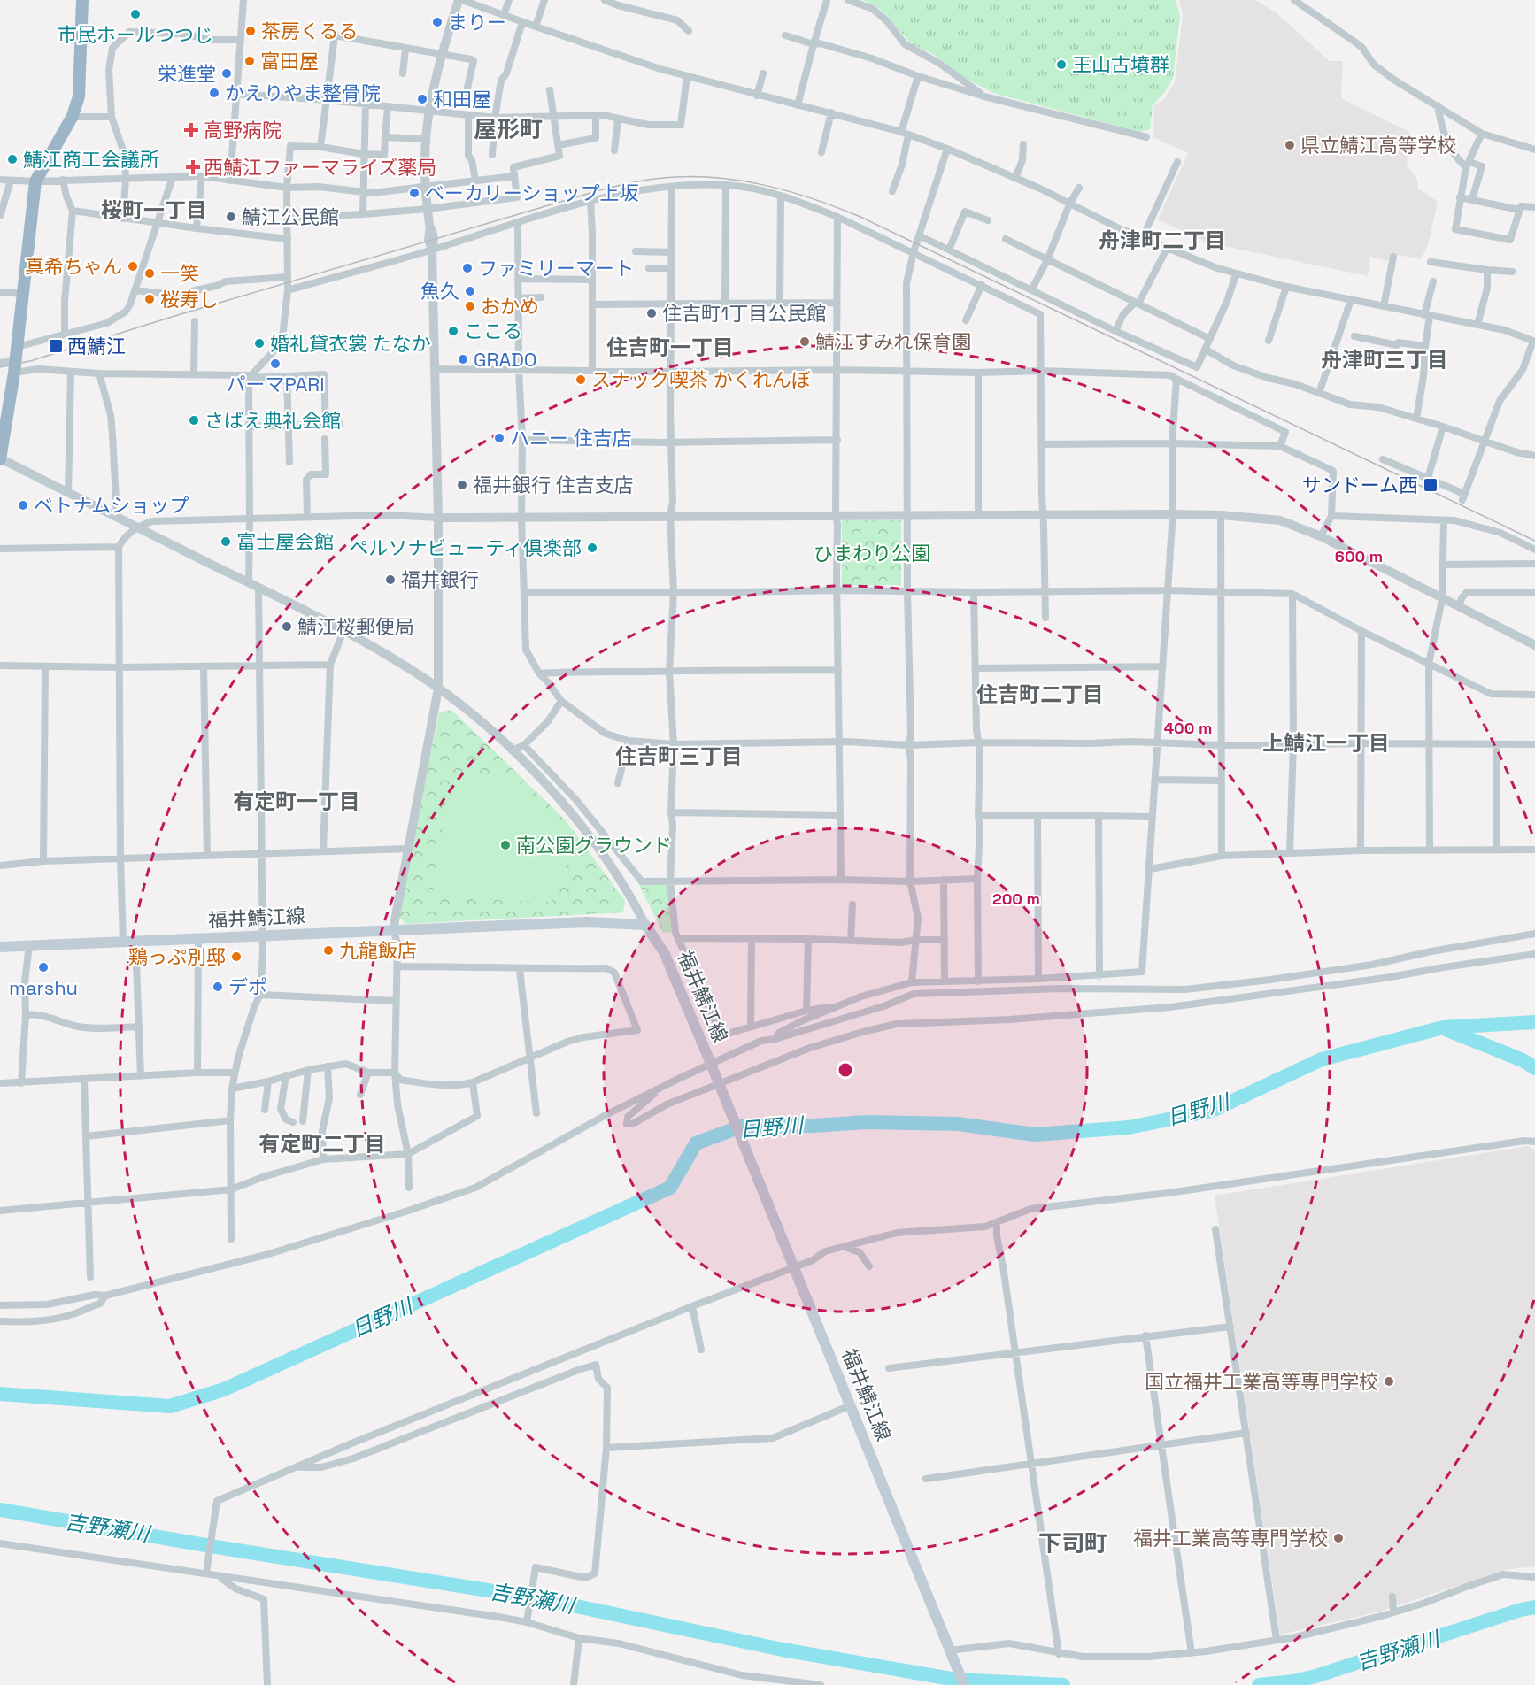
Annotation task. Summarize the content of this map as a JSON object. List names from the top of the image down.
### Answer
{
  "streets": {
    "main road": ["福井鯖江線"]
  },
  "districts": [
    "屋形町",
    "桜町一丁目",
    "舟津町二丁目",
    "住吉町一丁目",
    "舟津町三丁目",
    "住吉町二丁目",
    "上鯖江一丁目",
    "住吉町三丁目",
    "有定町一丁目",
    "有定町二丁目",
    "下司町"
  ],
  "water": ["日野川", "吉野瀬川"],
  "parks": ["ひまわり公園"],
  "places": {
    "other": [
      "市民ホールつつじ",
      "まりー",
      "茶房くるる",
      "富田屋",
      "王山古墳群",
      "栄進堂",
      "かえりやま整骨院",
      "和田屋",
      "県立鯖江高等学校",
      "鯖江商工会議所",
      "ベーカリーショップ上坂",
      "鯖江公民館",
      "真希ちゃん",
      "ファミリーマート",
      "一笑",
      "魚久",
      "桜寿し",
      "おかめ",
      "住吉町1丁目公民館",
      "ここる",
      "鯖江すみれ保育園",
      "婚礼貸衣裳 たなか",
      "GRADO",
      "パーマPARI",
      "スナック喫茶 かくれんぼ",
      "さばえ典礼会館",
      "ハニー 住吉店",
      "福井銀行 住吉支店",
      "ベトナムショップ",
      "富士屋会館",
      "ペルソナビューティ倶楽部",
      "福井銀行",
      "鯖江桜郵便局",
      "南公園グラウンド",
      "九龍飯店",
      "鶏っぷ別邸",
      "marshu",
      "デポ",
      "国立福井工業高等専門学校",
      "福井工業高等専門学校"
    ],
    "health": ["高野病院", "西鯖江ファーマライズ薬局"],
    "transit": ["西鯖江", "サンドーム西"]
  },
  "rings": ["600 m", "400 m", "200 m"]
}
